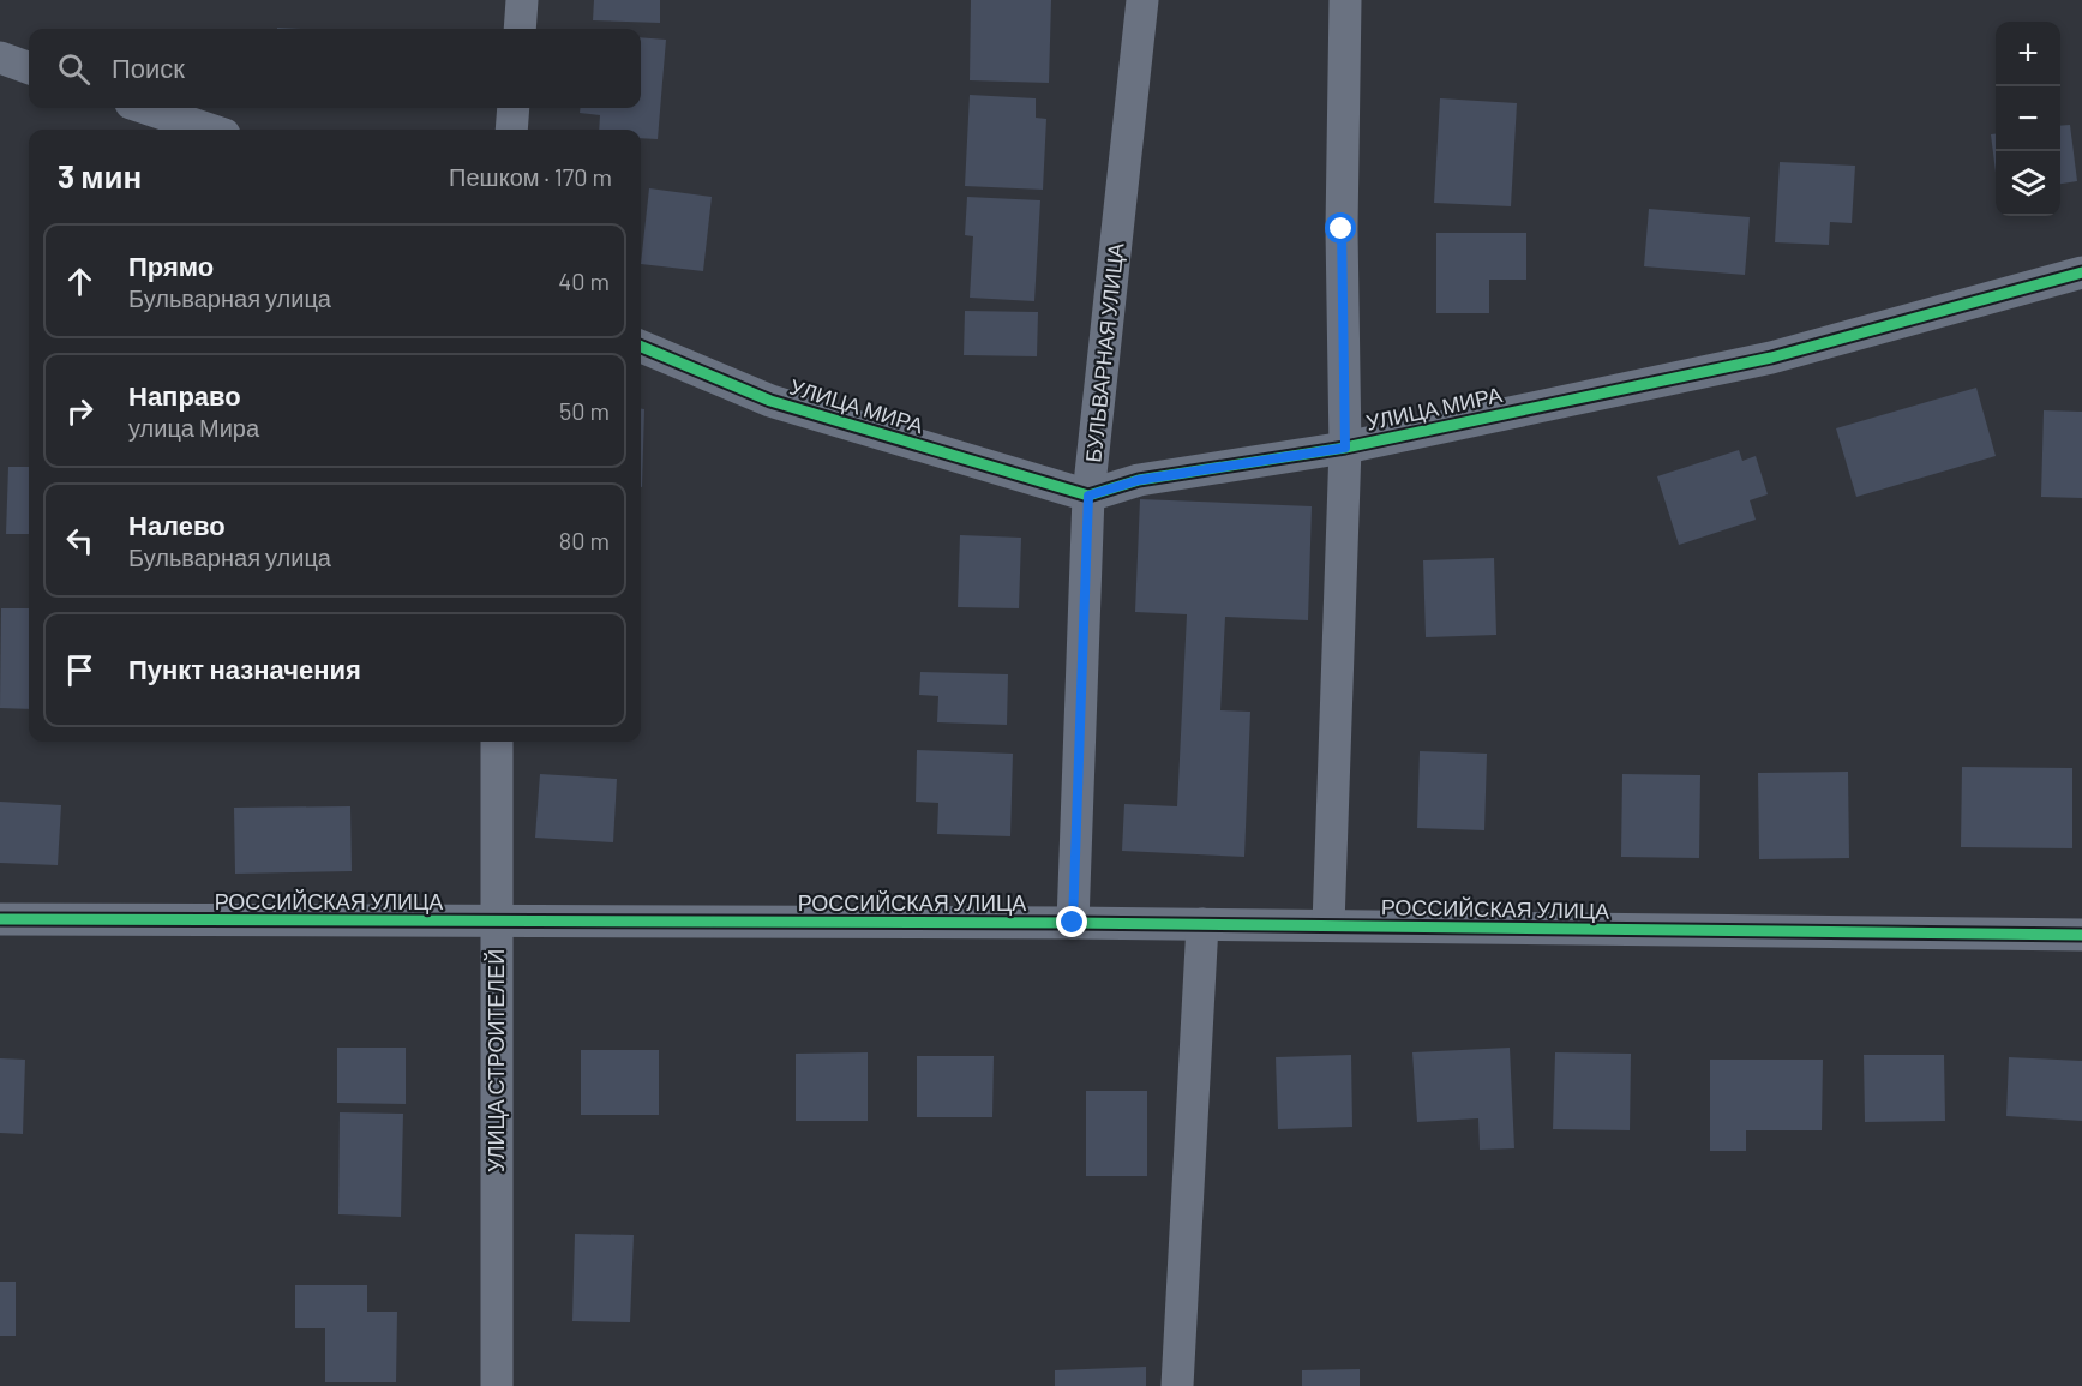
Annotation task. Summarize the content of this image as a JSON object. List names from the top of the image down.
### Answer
{
  "streets": {
    "street": [
      "БУЛЬВАРНАЯ УЛИЦА",
      "УЛИЦА МИРА",
      "РОССИЙСКАЯ УЛИЦА",
      "УЛИЦА СТРОИТЕЛЕЙ"
    ]
  },
  "crossings": [
    ["БУЛЬВАРНАЯ УЛИЦА", "УЛИЦА МИРА"],
    ["БУЛЬВАРНАЯ УЛИЦА", "РОССИЙСКАЯ УЛИЦА"],
    ["РОССИЙСКАЯ УЛИЦА", "УЛИЦА СТРОИТЕЛЕЙ"]
  ],
  "page": {
    "map_buttons": ["+", "−"],
    "search": "Поиск",
    "heading": ["3 мин", "Пешком · 170 m"],
    "list": [
      ["Прямо", "Бульварная улица", "40 m"],
      ["Направо", "улица Мира", "50 m"],
      ["Налево", "Бульварная улица", "80 m"],
      "Пункт назначения"
    ]
  }
}
